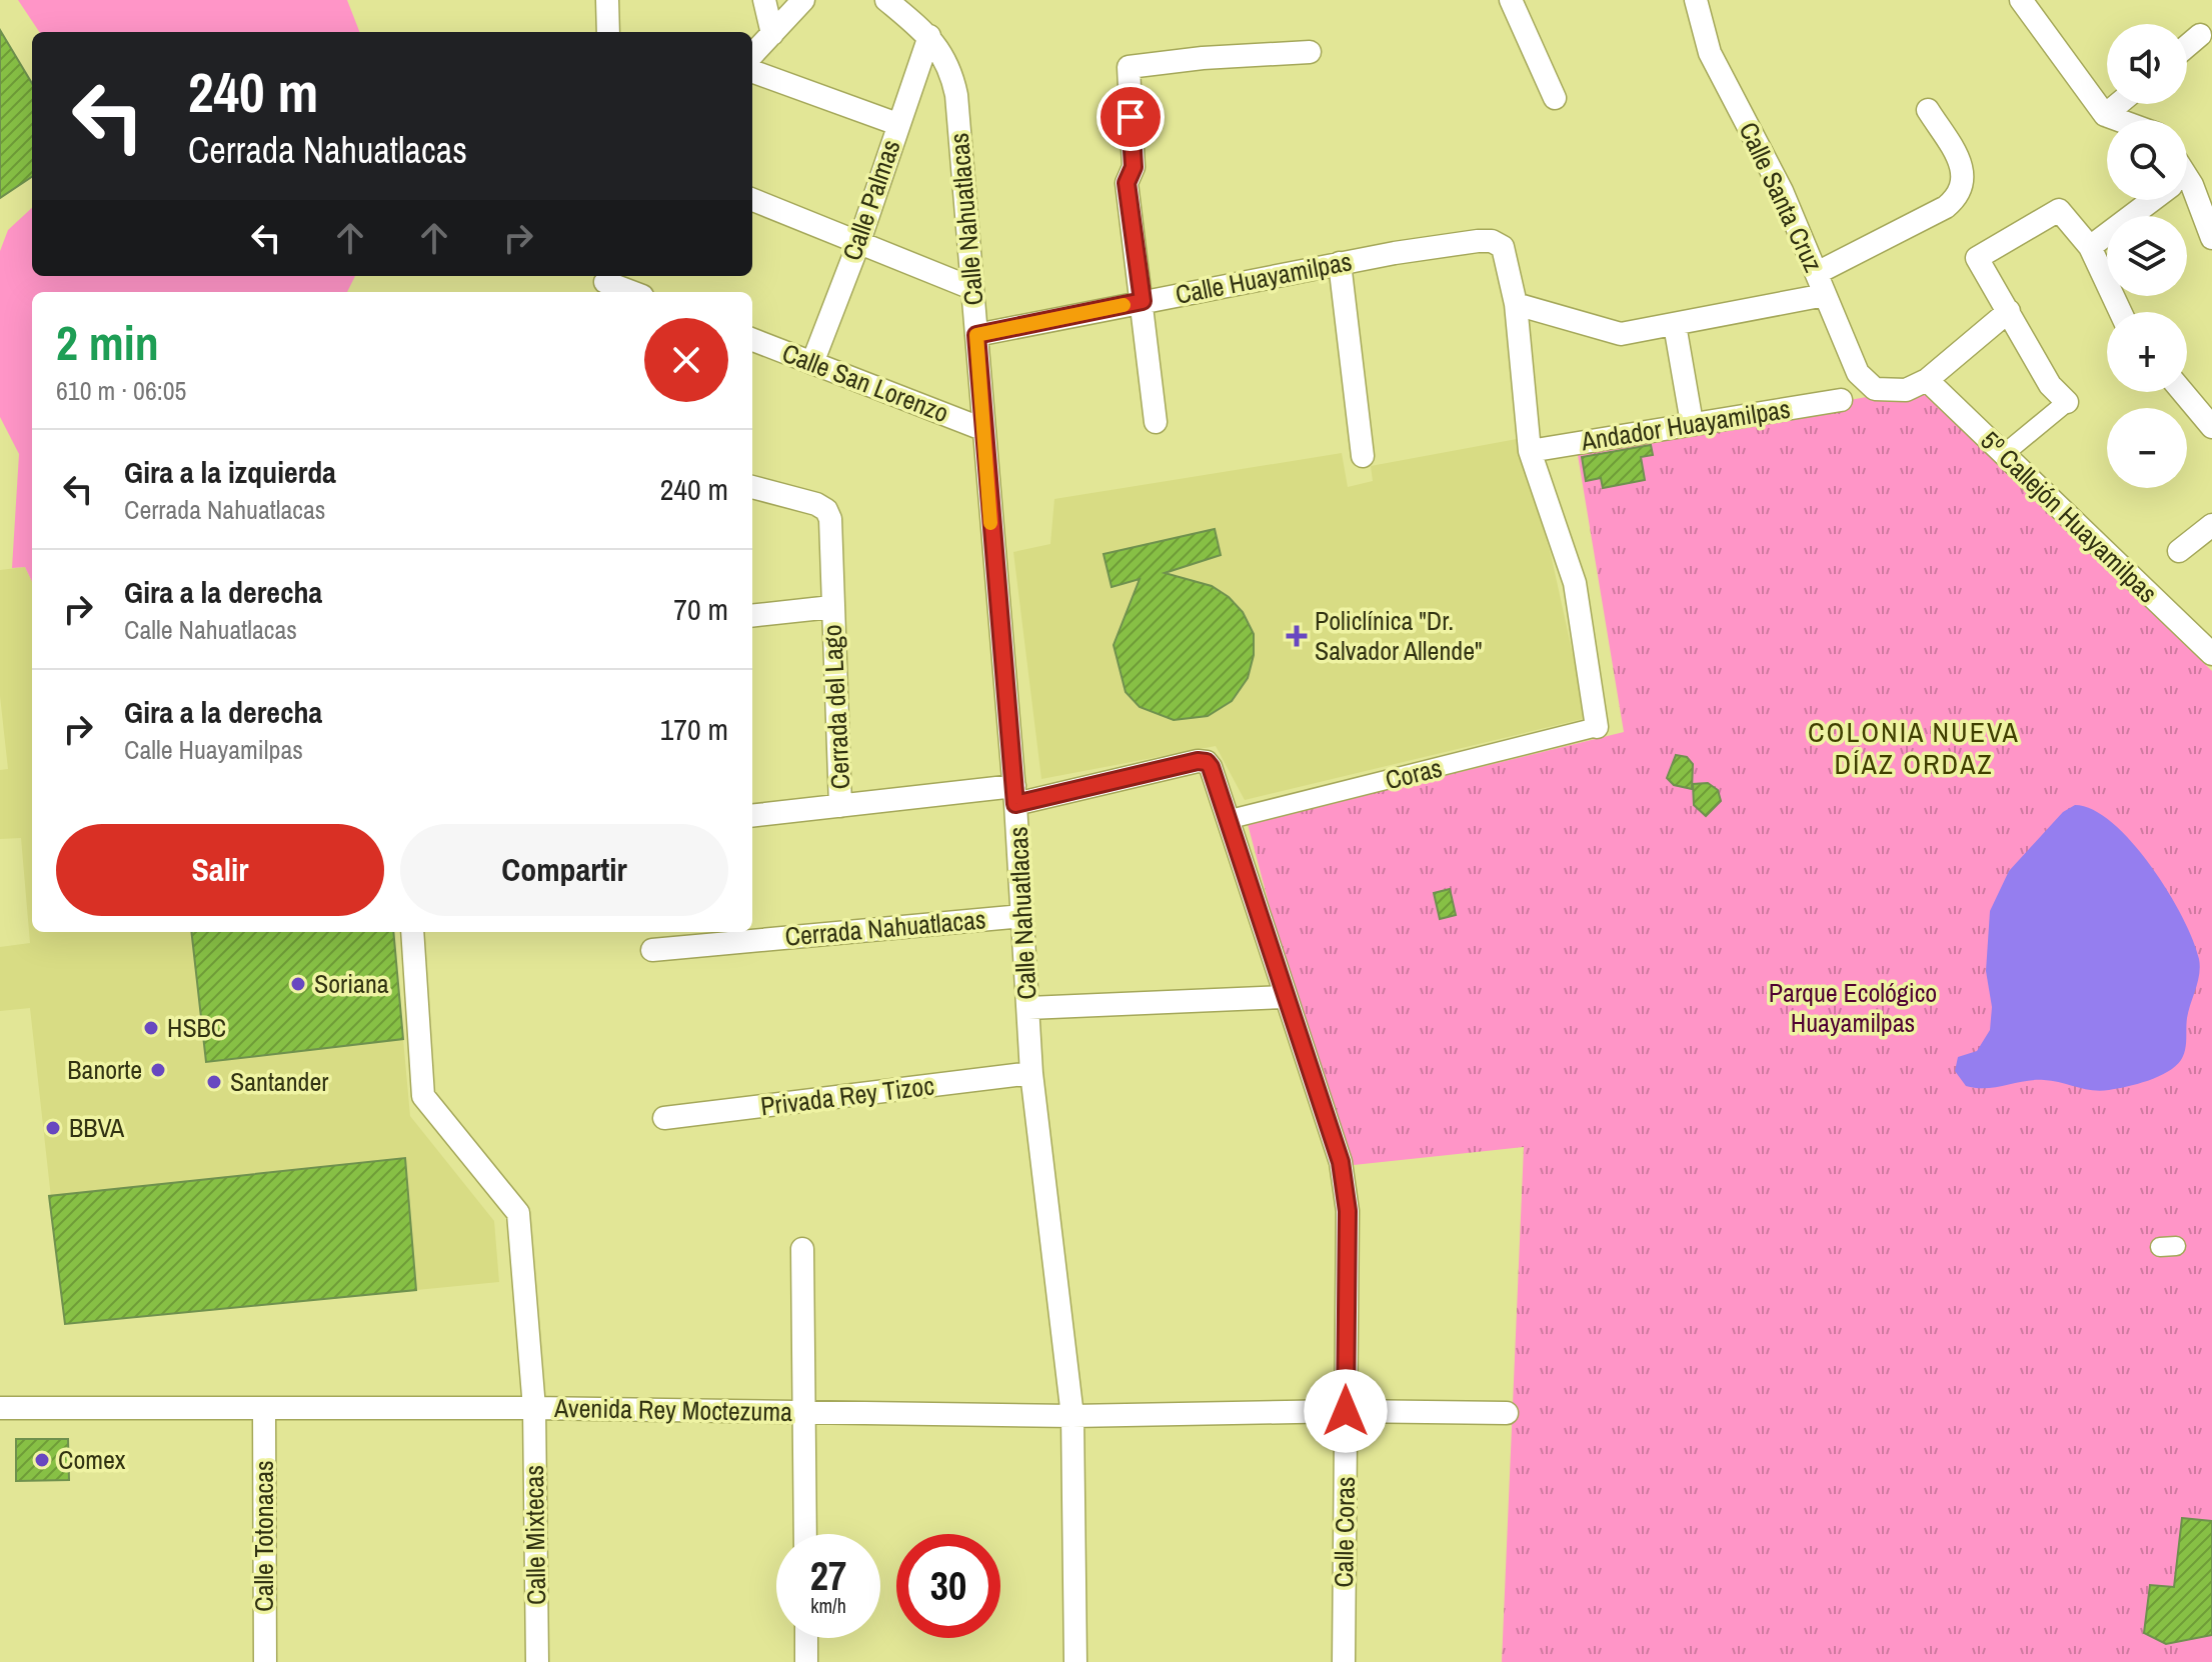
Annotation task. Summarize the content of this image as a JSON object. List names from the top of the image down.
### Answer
{
  "streets": {
    "street": [
      "Calle Santa Cruz",
      "Calle Palmas",
      "Calle Nahuatlacas",
      "Calle Huayamilpas",
      "Calle San Lorenzo",
      "Andador Huayamilpas",
      "5º Callejón Huayamilpas",
      "Cerrada del Lago",
      "Coras",
      "Cerrada Nahuatlacas",
      "Privada Rey Tizoc",
      "Avenida Rey Moctezuma",
      "Calle Coras",
      "Calle Mixtecas",
      "Calle Totonacas"
    ]
  },
  "crossings": [
    ["Calle Santa Cruz", "Andador Huayamilpas"],
    ["Calle Palmas", "Calle Nahuatlacas"],
    ["Calle Palmas", "Calle San Lorenzo"],
    ["Calle Nahuatlacas", "Calle Huayamilpas"],
    ["Calle Nahuatlacas", "Calle San Lorenzo"],
    ["Calle Nahuatlacas", "Cerrada Nahuatlacas"],
    ["Calle Nahuatlacas", "Privada Rey Tizoc"],
    ["Calle Nahuatlacas", "Avenida Rey Moctezuma"],
    ["Calle Nahuatlacas", "Calle Coras"],
    ["Andador Huayamilpas", "5º Callejón Huayamilpas"],
    ["Coras", "Calle Coras"],
    ["Avenida Rey Moctezuma", "Calle Coras"],
    ["Avenida Rey Moctezuma", "Calle Mixtecas"],
    ["Avenida Rey Moctezuma", "Calle Totonacas"]
  ],
  "districts": ["COLONIA NUEVA DÍAZ ORDAZ"],
  "parks": ["Parque Ecológico Huayamilpas"],
  "places": {
    "health": ["Policlínica \"Dr. Salvador Allende\""],
    "other": [
      "Soriana",
      "HSBC",
      "Banorte",
      "Santander",
      "BBVA",
      "Comex"
    ]
  },
  "page": {
    "map_buttons": ["+", "−"],
    "turn": ["240 m", "Cerrada Nahuatlacas"],
    "heading": ["2 min", "610 m · 06:05"],
    "list": [
      {
        "name": "Gira a la izquierda",
        "note": "Cerrada Nahuatlacas",
        "value": "240 m"
      },
      {
        "name": "Gira a la derecha",
        "note": "Calle Nahuatlacas",
        "value": "70 m"
      },
      {
        "name": "Gira a la derecha",
        "note": "Calle Huayamilpas",
        "value": "170 m"
      }
    ],
    "buttons": ["Salir", "Compartir"],
    "speed": "27 km/h",
    "limit": "30"
  }
}
